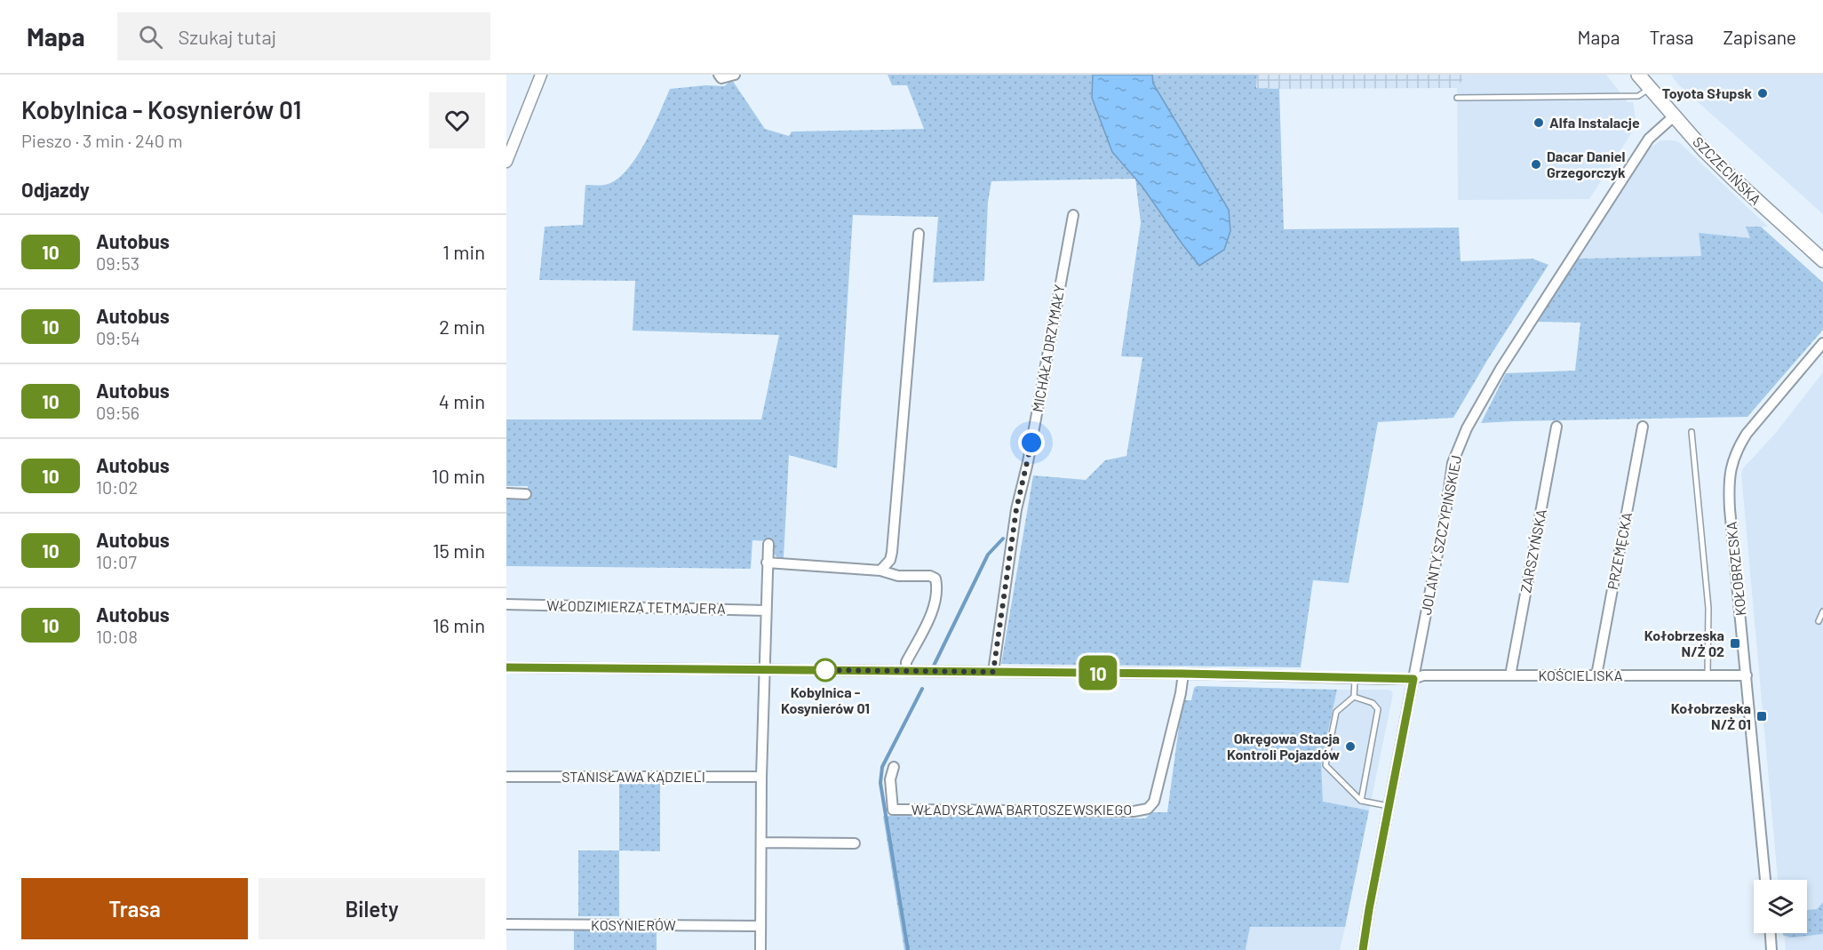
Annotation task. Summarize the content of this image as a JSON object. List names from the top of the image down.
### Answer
{
  "streets": {
    "main road": ["SZCZECIŃSKA"],
    "street": [
      "MICHAŁA DRZYMAŁY",
      "JOLANTY SZCZYPIŃSKIEJ",
      "ZARSZYŃSKA",
      "PRZEMĘCKA",
      "KOŁOBRZESKA",
      "WŁODZIMIERZA TETMAJERA",
      "KOŚCIELISKA",
      "STANISŁAWA KĄDZIELI",
      "WŁADYSŁAWA BARTOSZEWSKIEGO",
      "KOSYNIERÓW"
    ]
  },
  "crossings": [
    ["SZCZECIŃSKA", "JOLANTY SZCZYPIŃSKIEJ"],
    ["MICHAŁA DRZYMAŁY", "KOŚCIELISKA"],
    ["JOLANTY SZCZYPIŃSKIEJ", "KOŚCIELISKA"],
    ["ZARSZYŃSKA", "KOŚCIELISKA"],
    ["PRZEMĘCKA", "KOŚCIELISKA"],
    ["KOŁOBRZESKA", "KOŚCIELISKA"],
    ["KOŚCIELISKA", "WŁADYSŁAWA BARTOSZEWSKIEGO"]
  ],
  "places": {
    "other": [
      "Toyota Słupsk",
      "Alfa Instalacje",
      "Dacar Daniel Grzegorczyk",
      "Kobylnica - Kosynierów 01",
      "Okręgowa Stacja Kontroli Pojazdów"
    ],
    "transit": ["Kołobrzeska N/Ż 02", "Kołobrzeska N/Ż 01"]
  },
  "lines": ["bus line 10"],
  "page": {
    "header": "Mapa",
    "search": "Szukaj tutaj",
    "nav": ["Mapa", "Trasa", "Zapisane"],
    "heading": [
      ["Kobylnica - Kosynierów 01", "Pieszo · 3 min · 240 m"],
      "Odjazdy"
    ],
    "on_map": "10",
    "list": [
      {
        "mark": "10",
        "name": "Autobus",
        "note": "09:53",
        "value": "1 min"
      },
      {
        "mark": "10",
        "name": "Autobus",
        "note": "09:54",
        "value": "2 min"
      },
      {
        "mark": "10",
        "name": "Autobus",
        "note": "09:56",
        "value": "4 min"
      },
      {
        "mark": "10",
        "name": "Autobus",
        "note": "10:02",
        "value": "10 min"
      },
      {
        "mark": "10",
        "name": "Autobus",
        "note": "10:07",
        "value": "15 min"
      },
      {
        "mark": "10",
        "name": "Autobus",
        "note": "10:08",
        "value": "16 min"
      }
    ],
    "buttons": ["Trasa", "Bilety"]
  }
}
